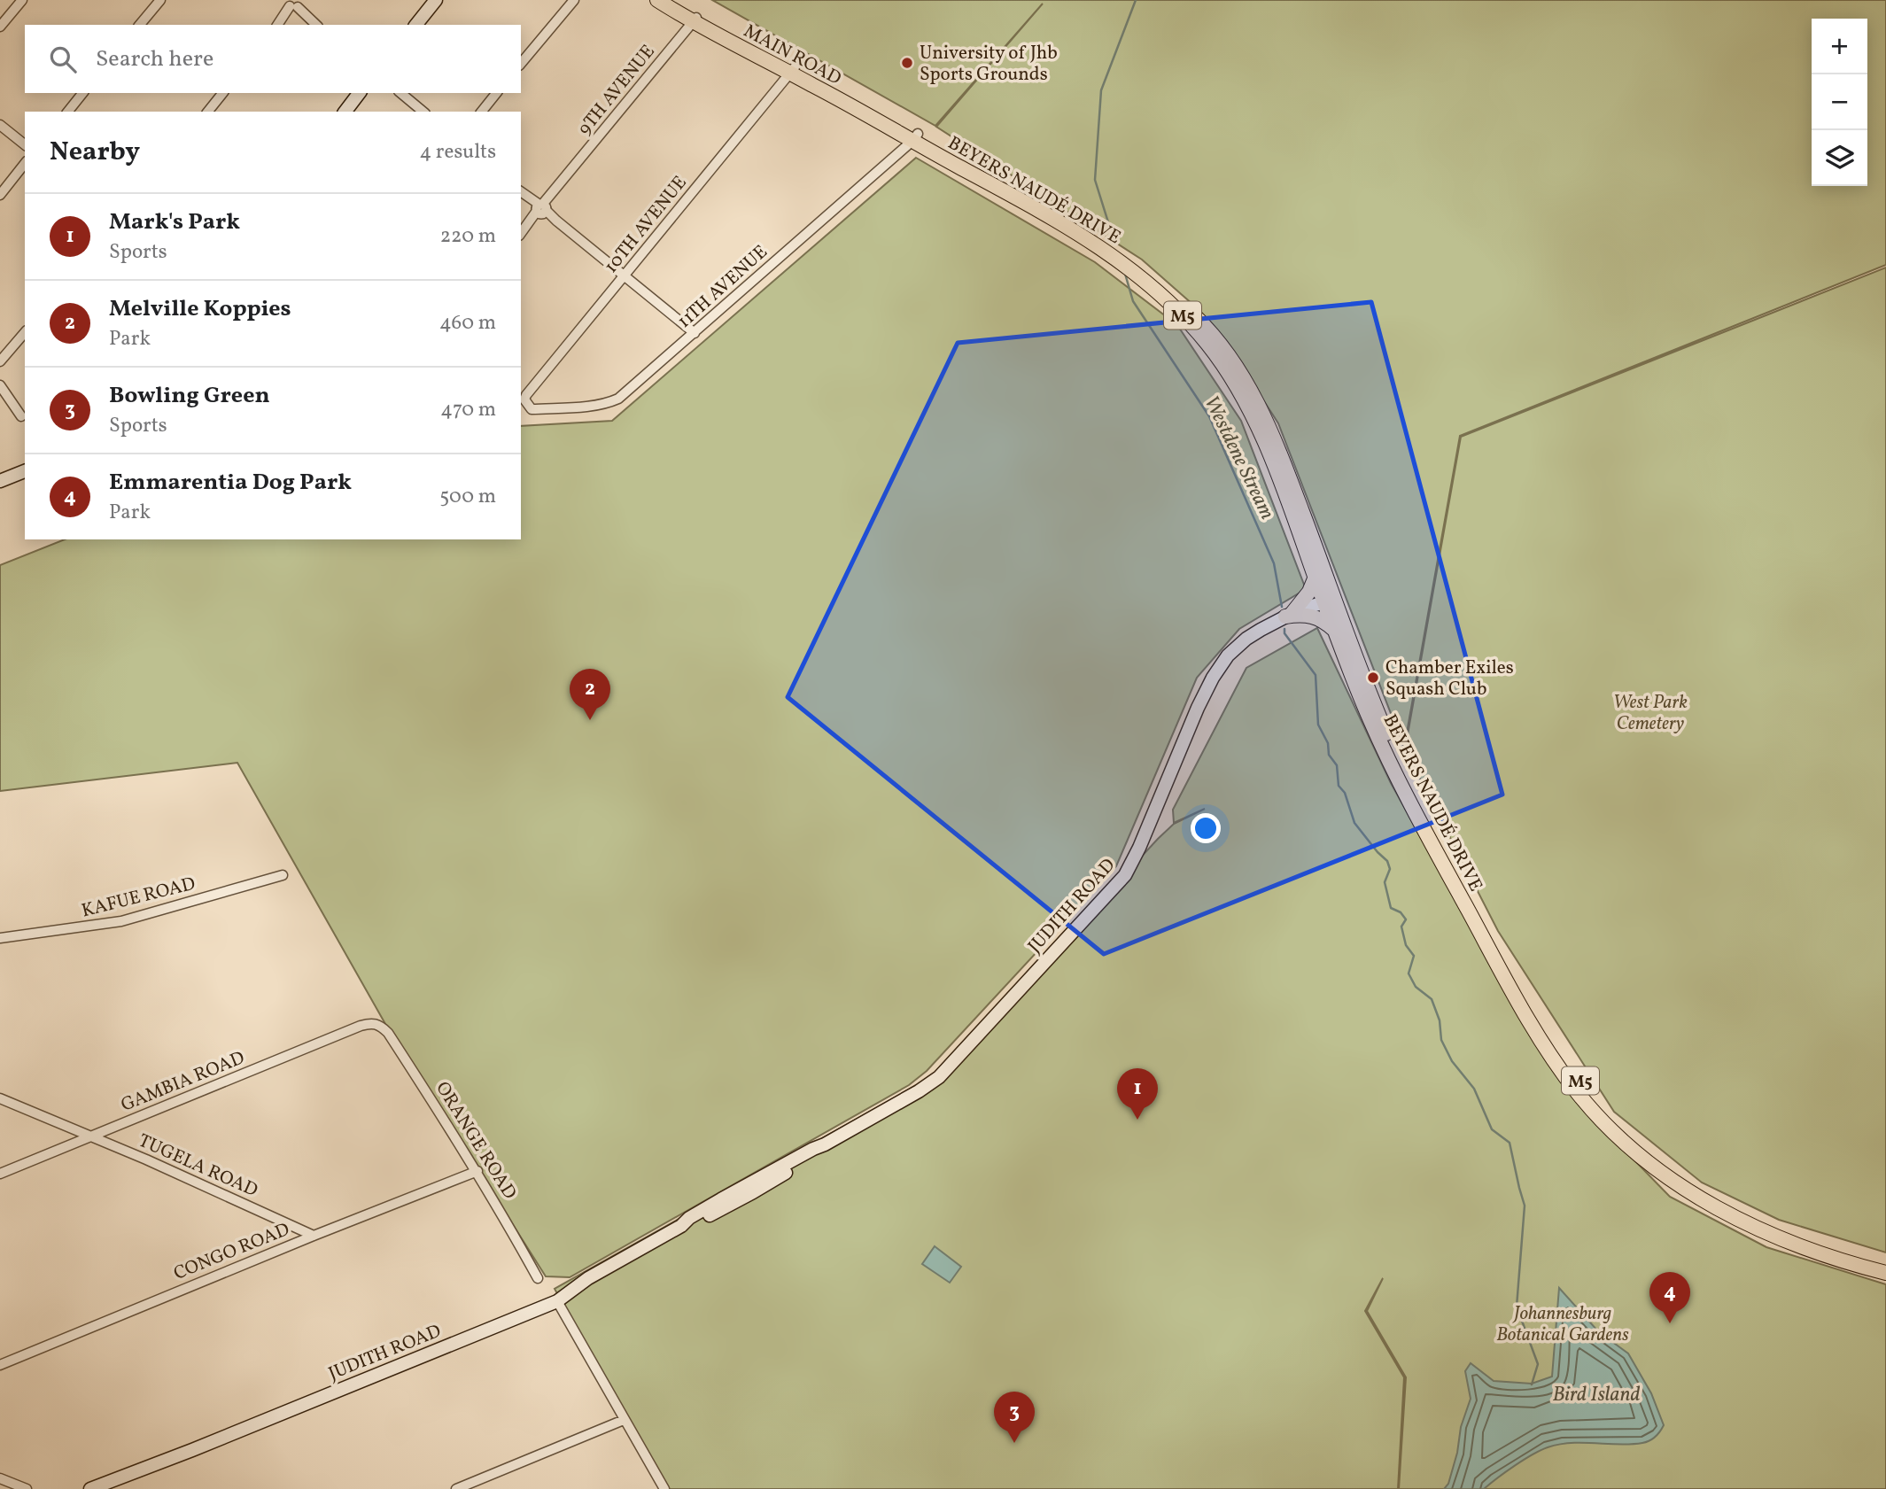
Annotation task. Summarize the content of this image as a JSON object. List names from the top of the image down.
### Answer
{
  "streets": {
    "main road": ["MAIN ROAD", "BEYERS NAUDÉ DRIVE", "M5"],
    "street": [
      "9TH AVENUE",
      "10TH AVENUE",
      "11TH AVENUE",
      "KAFUE ROAD",
      "JUDITH ROAD",
      "GAMBIA ROAD",
      "ORANGE ROAD",
      "TUGELA ROAD",
      "CONGO ROAD"
    ]
  },
  "crossings": [
    ["MAIN ROAD", "9TH AVENUE"],
    ["MAIN ROAD", "BEYERS NAUDÉ DRIVE"],
    ["MAIN ROAD", "10TH AVENUE"],
    ["MAIN ROAD", "11TH AVENUE"],
    ["BEYERS NAUDÉ DRIVE", "11TH AVENUE"],
    ["BEYERS NAUDÉ DRIVE", "JUDITH ROAD"],
    ["10TH AVENUE", "11TH AVENUE"],
    ["GAMBIA ROAD", "ORANGE ROAD"],
    ["GAMBIA ROAD", "TUGELA ROAD"],
    ["ORANGE ROAD", "CONGO ROAD"],
    ["TUGELA ROAD", "CONGO ROAD"]
  ],
  "water": ["Westdene Stream", "Bird Island"],
  "parks": ["West Park Cemetery", "Johannesburg Botanical Gardens"],
  "places": ["University of Jhb Sports Grounds", "Chamber Exiles Squash Club"],
  "page": {
    "map_buttons": ["+", "−"],
    "search": "Search here",
    "heading": ["Nearby", "4 results"],
    "list": [
      {
        "mark": "1",
        "name": "Mark's Park",
        "note": "Sports",
        "value": "220 m"
      },
      {
        "mark": "2",
        "name": "Melville Koppies",
        "note": "Park",
        "value": "460 m"
      },
      {
        "mark": "3",
        "name": "Bowling Green",
        "note": "Sports",
        "value": "470 m"
      },
      {
        "mark": "4",
        "name": "Emmarentia Dog Park",
        "note": "Park",
        "value": "500 m"
      }
    ],
    "pins": [
      "2",
      "1",
      "4",
      "3"
    ]
  }
}
